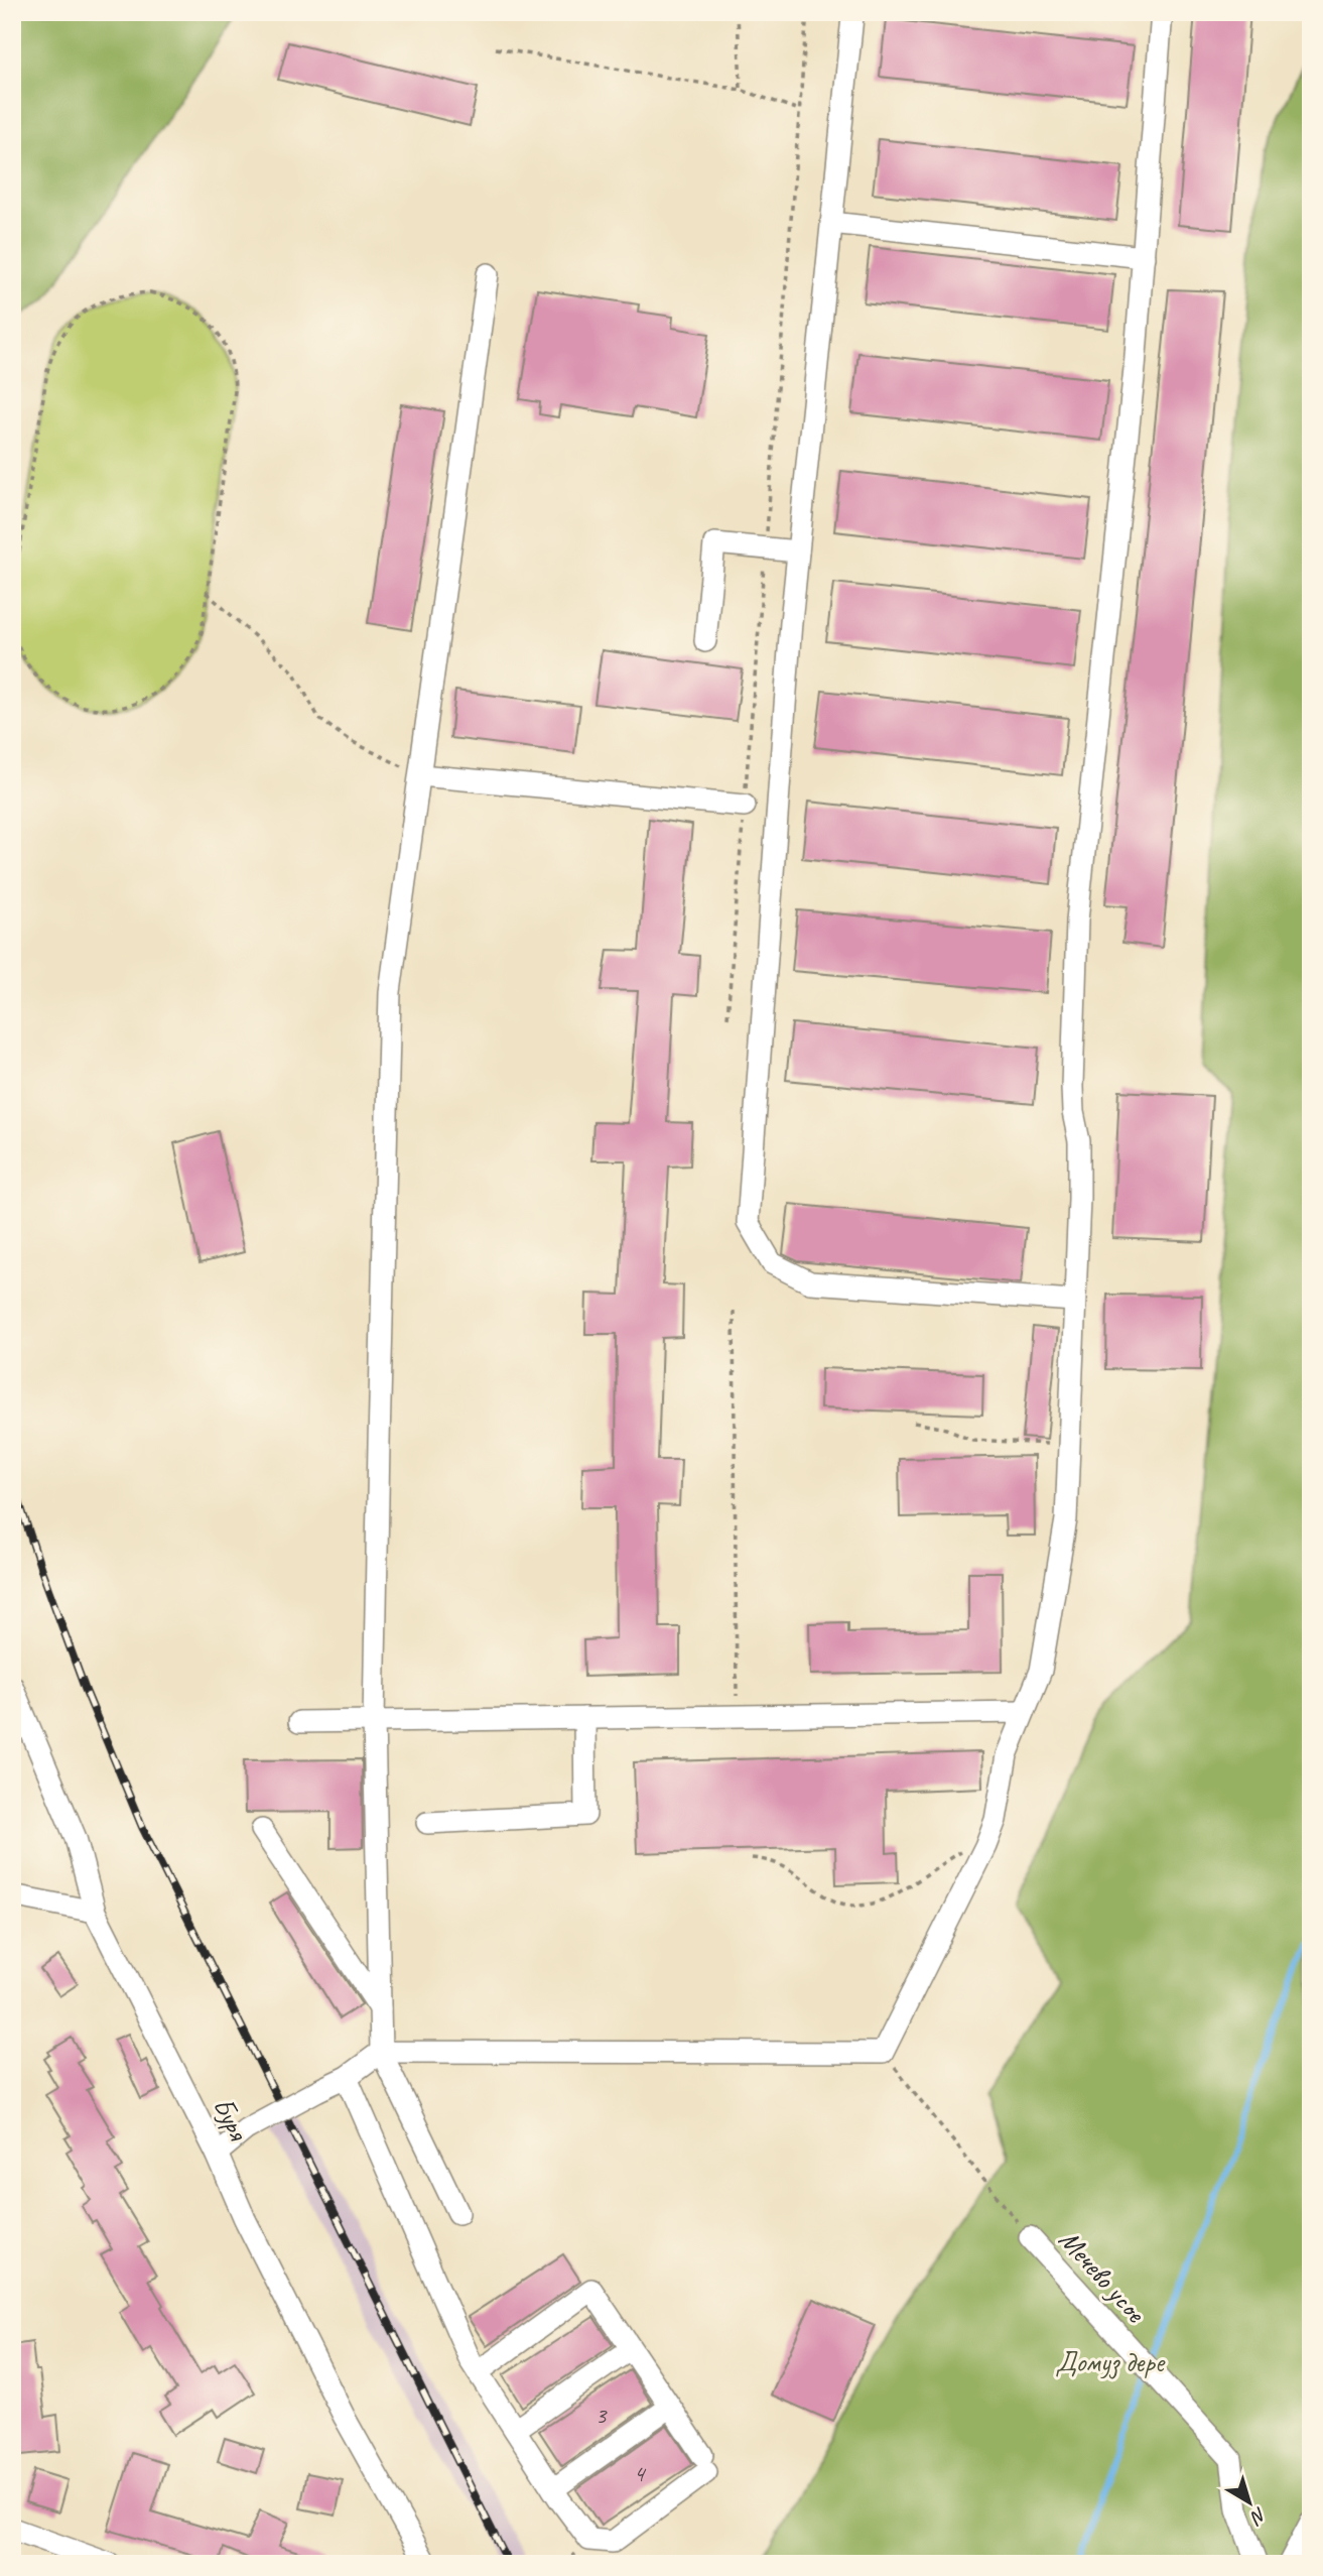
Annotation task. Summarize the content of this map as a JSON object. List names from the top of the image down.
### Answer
{
  "streets": {
    "street": ["Буря", "Мечево усое"]
  },
  "parks": ["Домуз дере"],
  "house_numbers": ["3", "4"],
  "north": "bottom right"
}
